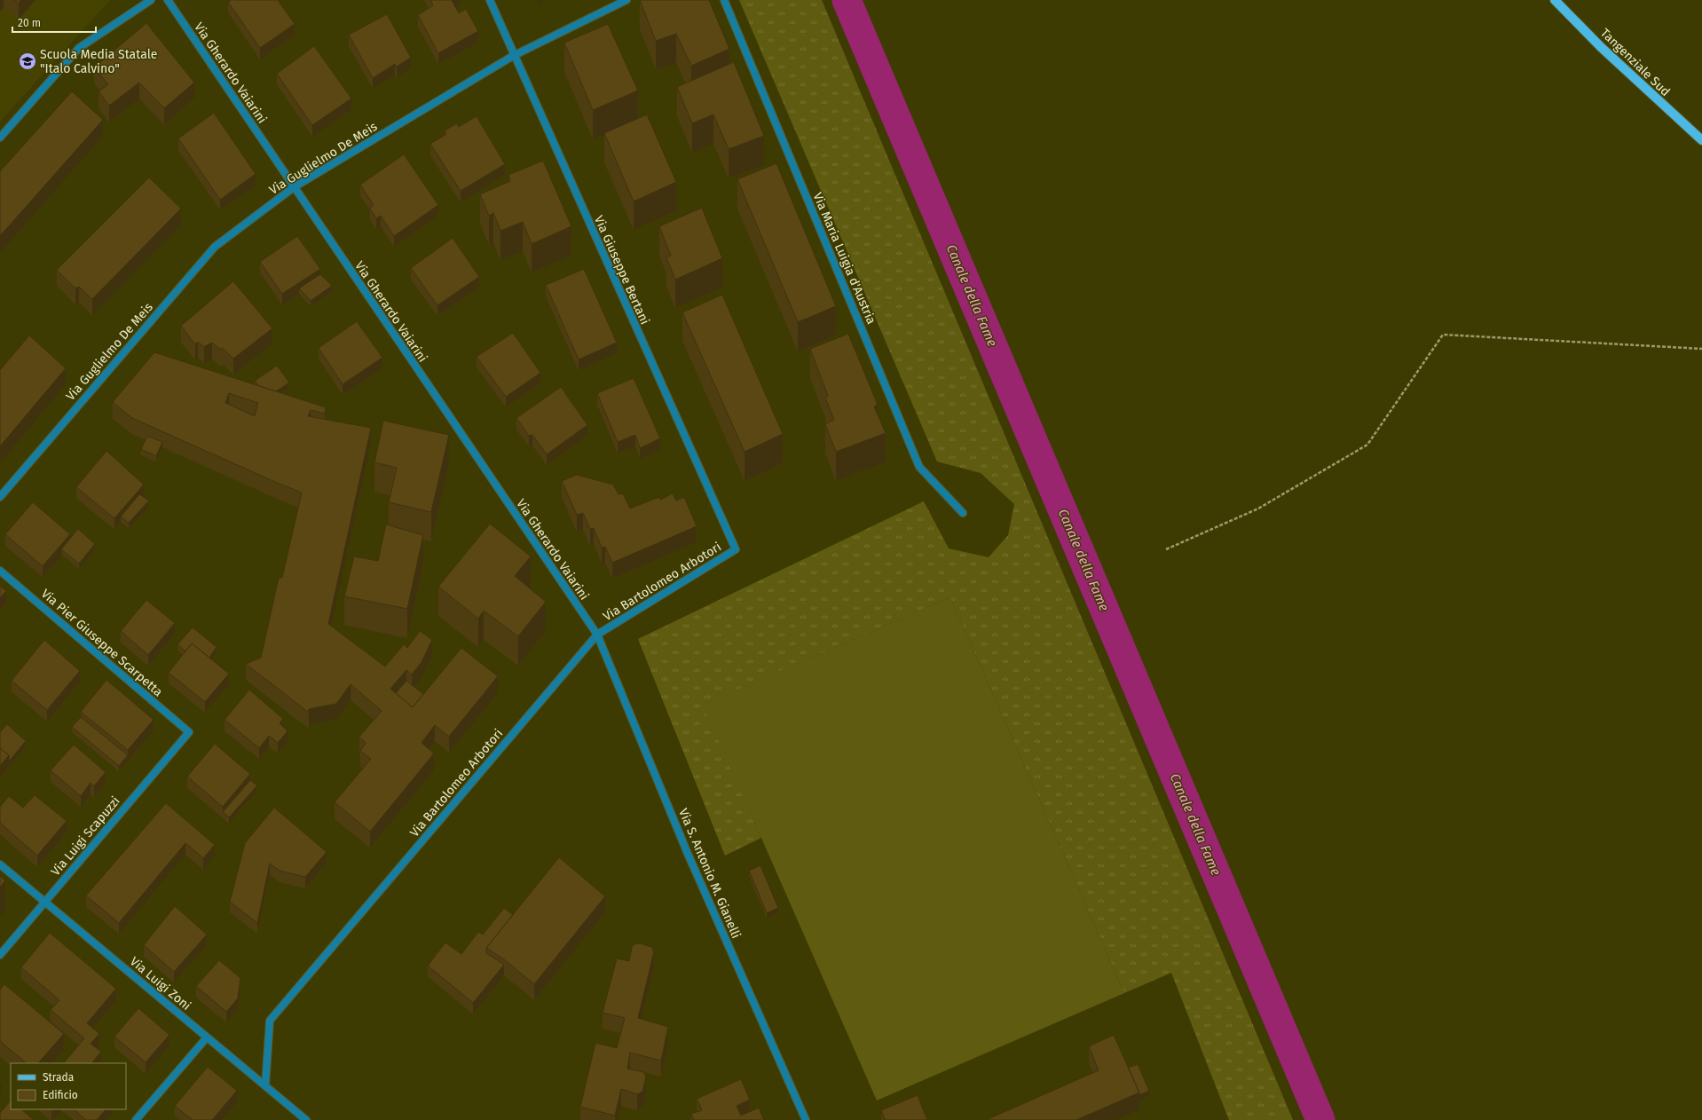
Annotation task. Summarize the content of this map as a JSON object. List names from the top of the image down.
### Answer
{
  "streets": {
    "main road": ["Tangenziale Sud"],
    "street": [
      "Via Gherardo Vaiarini",
      "Via Guglielmo De Meis",
      "Via Maria Luigia d'Austria",
      "Via Giuseppe Bertani",
      "Via Bartolomeo Arbotori",
      "Via Pier Giuseppe Scarpetta",
      "Via Luigi Scapuzzi",
      "Via S. Antonio M. Gianelli",
      "Via Luigi Zoni"
    ]
  },
  "crossings": [
    ["Via Gherardo Vaiarini", "Via Guglielmo De Meis"],
    ["Via Gherardo Vaiarini", "Via Bartolomeo Arbotori"],
    ["Via Gherardo Vaiarini", "Via S. Antonio M. Gianelli"],
    ["Via Guglielmo De Meis", "Via Giuseppe Bertani"],
    ["Via Giuseppe Bertani", "Via Bartolomeo Arbotori"],
    ["Via Bartolomeo Arbotori", "Via S. Antonio M. Gianelli"],
    ["Via Bartolomeo Arbotori", "Via Luigi Zoni"],
    ["Via Pier Giuseppe Scarpetta", "Via Luigi Scapuzzi"],
    ["Via Luigi Scapuzzi", "Via Luigi Zoni"]
  ],
  "water": ["Canale della Fame"],
  "places": {
    "school or university": ["Scuola Media Statale \"Italo Calvino\""]
  },
  "legend": ["Strada", "Edificio"],
  "scale_bar": "20 m"
}
